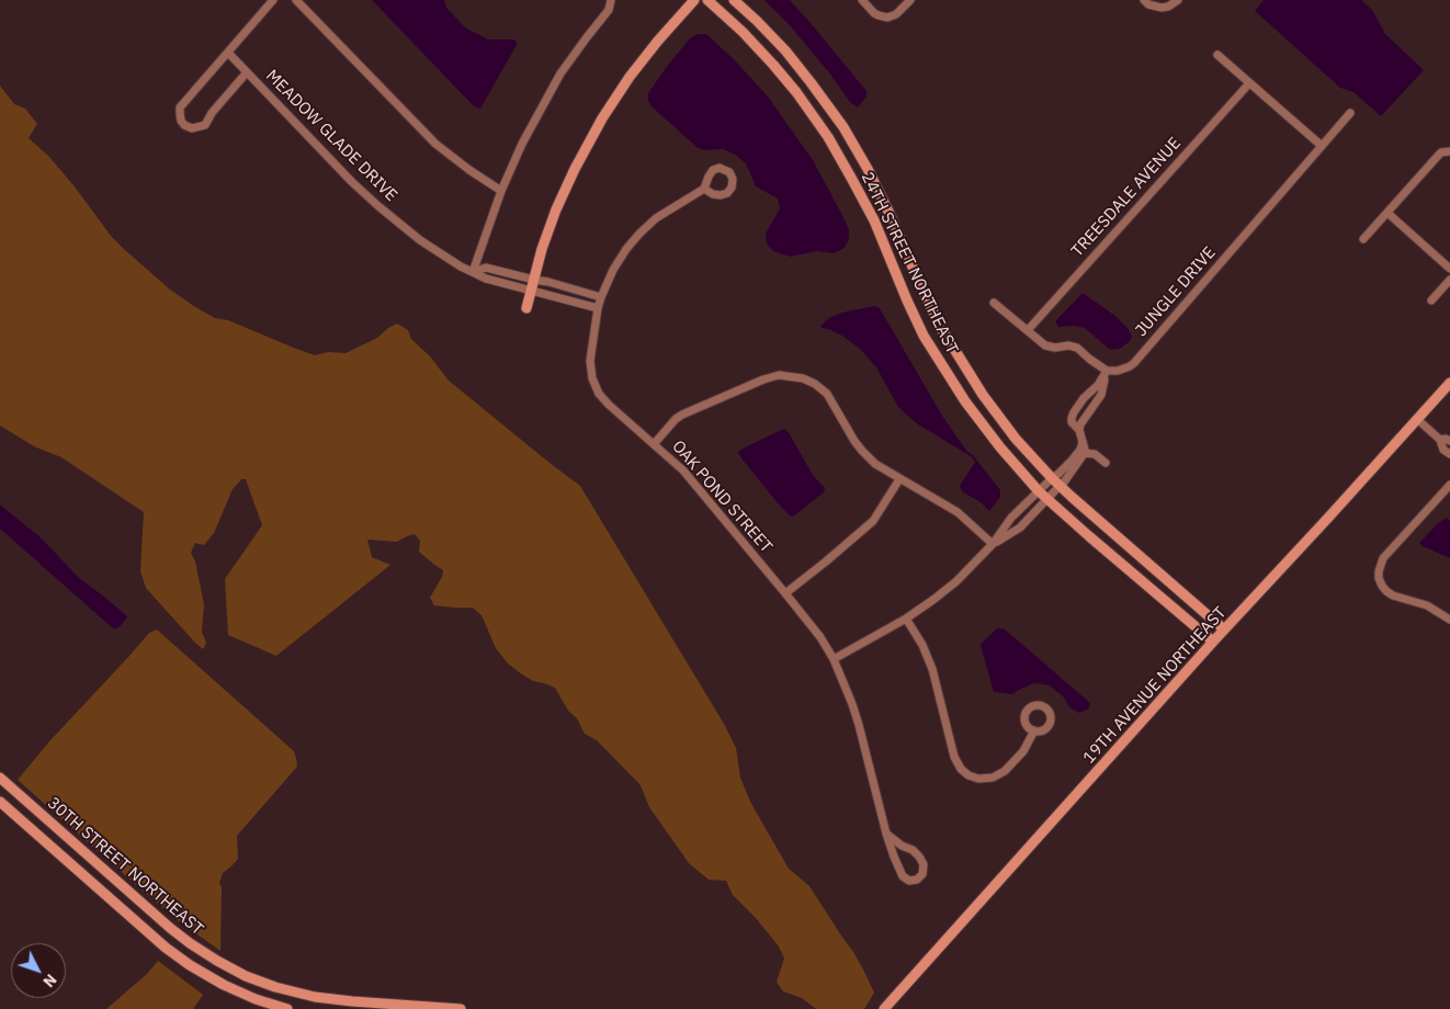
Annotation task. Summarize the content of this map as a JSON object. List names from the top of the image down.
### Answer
{
  "streets": {
    "street": [
      "MEADOW GLADE DRIVE",
      "TREESDALE AVENUE",
      "24TH STREET NORTHEAST",
      "JUNGLE DRIVE",
      "OAK POND STREET",
      "19TH AVENUE NORTHEAST",
      "30TH STREET NORTHEAST"
    ]
  },
  "crossings": [
    ["MEADOW GLADE DRIVE", "OAK POND STREET"],
    ["24TH STREET NORTHEAST", "19TH AVENUE NORTHEAST"]
  ],
  "north": "bottom right"
}
